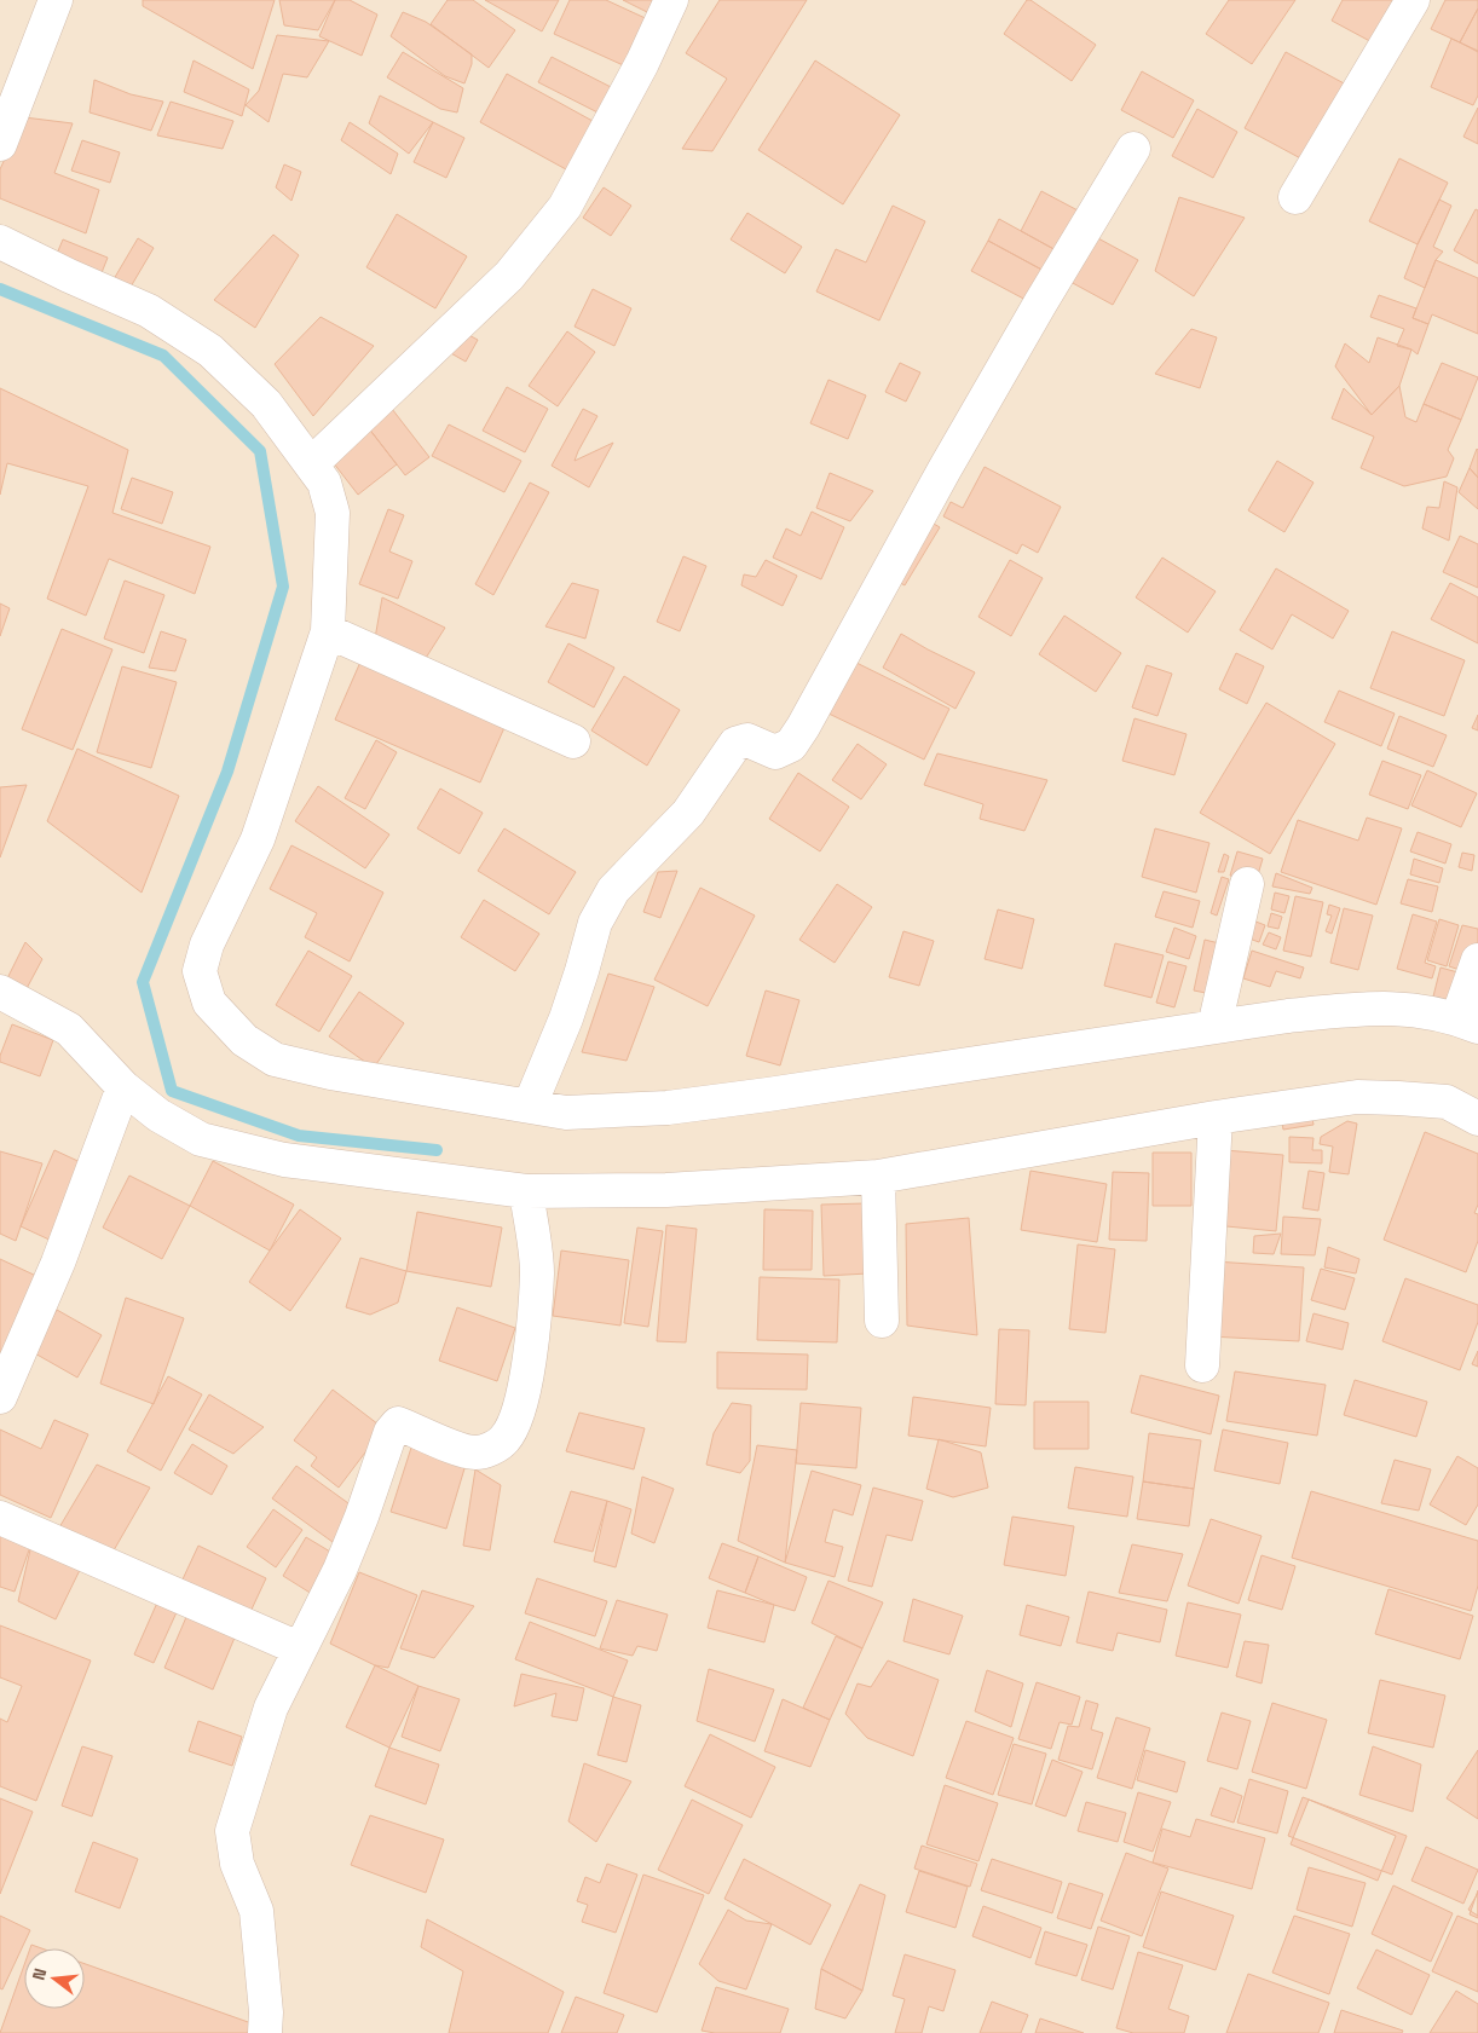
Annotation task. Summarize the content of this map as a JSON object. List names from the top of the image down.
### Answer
{
  "north": "left"
}
